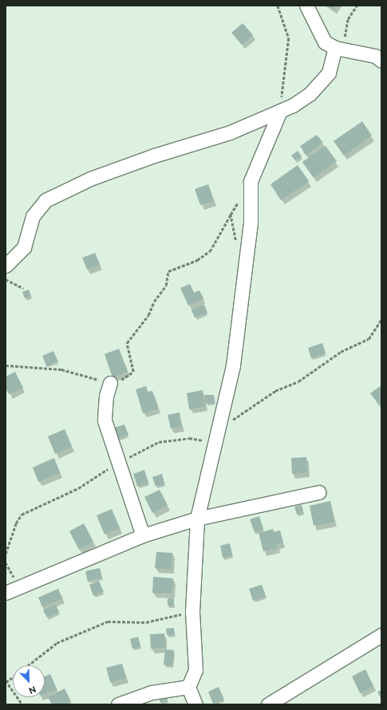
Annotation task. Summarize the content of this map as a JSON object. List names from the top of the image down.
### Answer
{
  "north": "bottom right"
}
